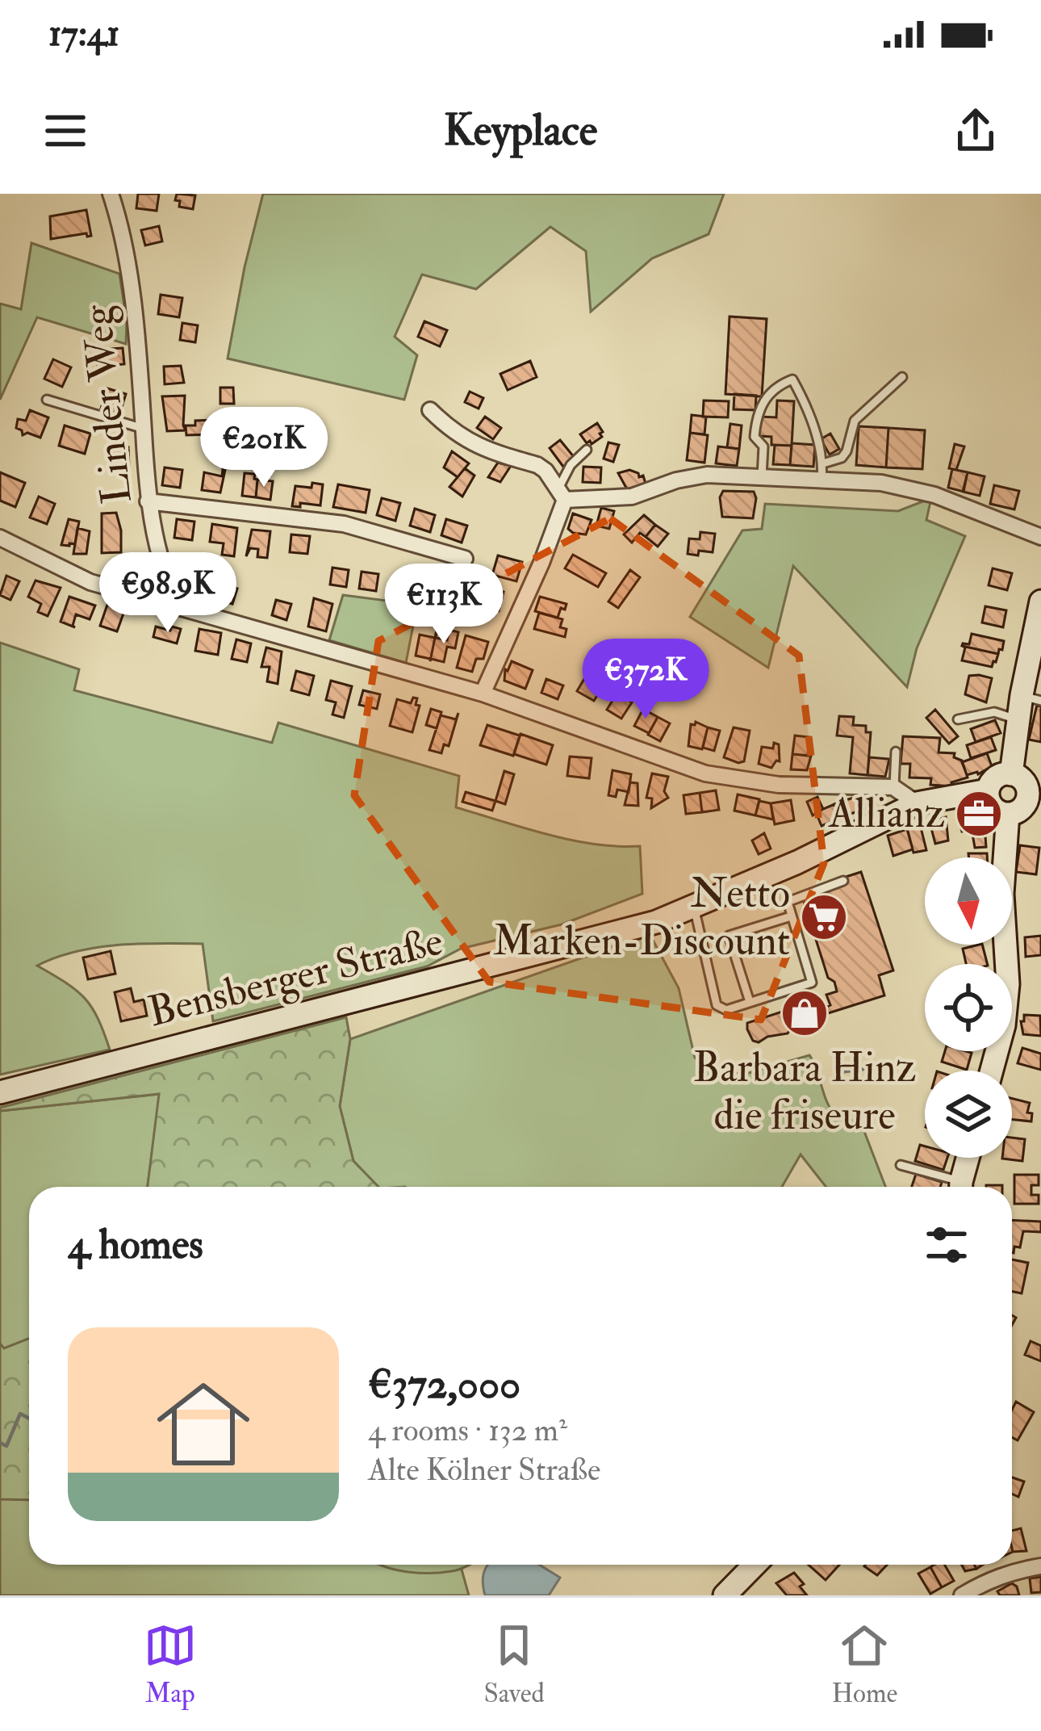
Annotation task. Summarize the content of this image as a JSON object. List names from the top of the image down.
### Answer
{
  "streets": {
    "main road": ["Bensberger Straße"],
    "street": ["Linder Weg"]
  },
  "places": {
    "office": ["Allianz"],
    "supermarket": ["Netto Marken-Discount"],
    "shop": ["Barbara Hinz die friseure"]
  },
  "north": "bottom",
  "page": {
    "status": "17:41",
    "header": "Keyplace",
    "price": [
      "€201K",
      "€98.9K",
      "€113K",
      "€372K"
    ],
    "heading": "4 homes",
    "list": [
      {
        "name": "€372,000",
        "note": "4 rooms · 132 m² · Alte Kölner Straße"
      }
    ],
    "tabs": ["Map", "Saved", "Home"]
  }
}
